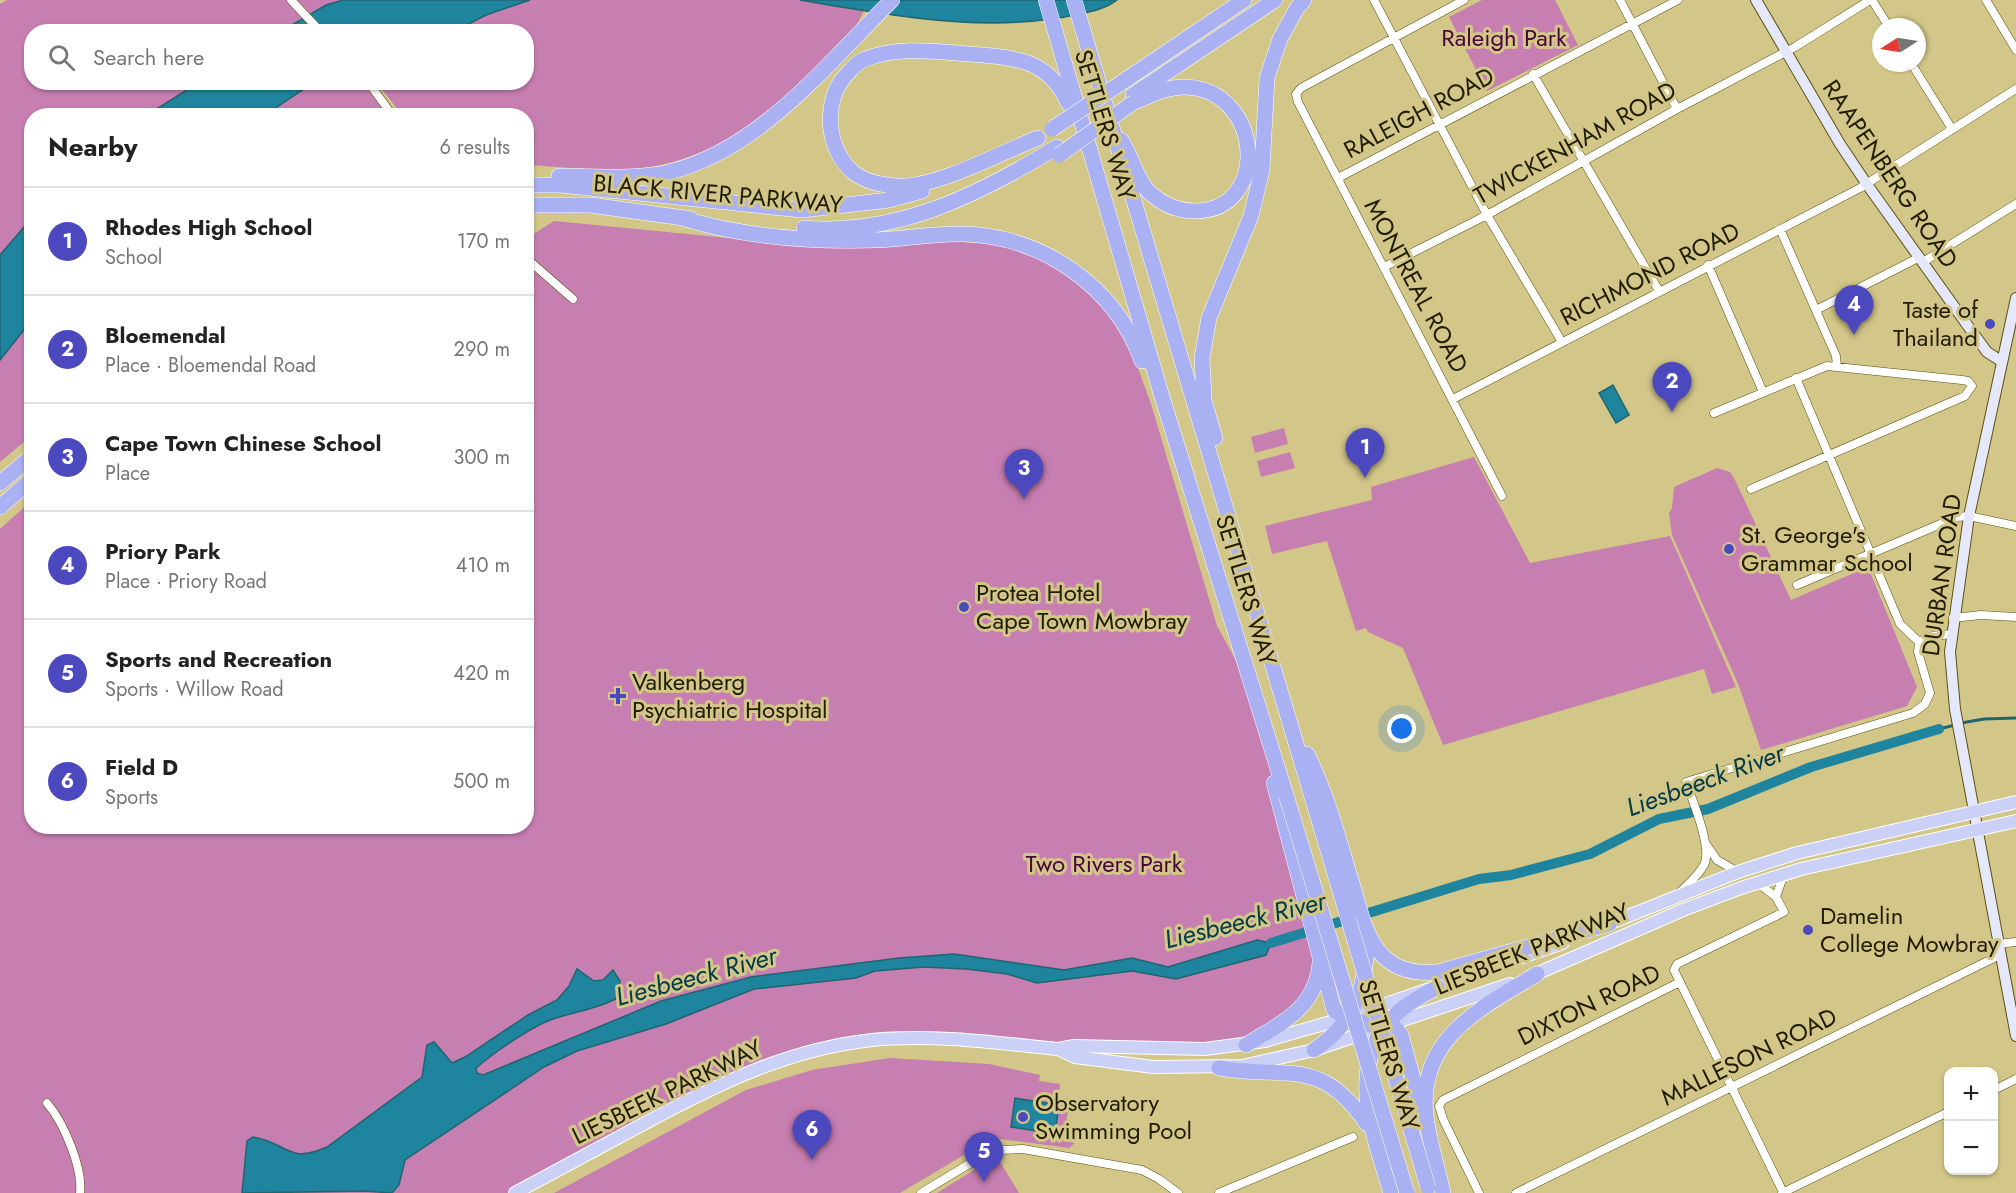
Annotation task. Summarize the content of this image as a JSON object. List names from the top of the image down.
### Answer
{
  "streets": {
    "highway": ["SETTLERS WAY", "BLACK RIVER PARKWAY"],
    "main road": ["RAAPENBERG ROAD", "DURBAN ROAD", "LIESBEEK PARKWAY"],
    "street": [
      "RALEIGH ROAD",
      "TWICKENHAM ROAD",
      "RICHMOND ROAD",
      "MONTREAL ROAD",
      "DIXTON ROAD",
      "MALLESON ROAD"
    ]
  },
  "crossings": [
    ["RALEIGH ROAD", "MONTREAL ROAD"],
    ["TWICKENHAM ROAD", "RAAPENBERG ROAD"],
    ["TWICKENHAM ROAD", "MONTREAL ROAD"],
    ["RAAPENBERG ROAD", "RICHMOND ROAD"],
    ["RAAPENBERG ROAD", "DURBAN ROAD"],
    ["RICHMOND ROAD", "MONTREAL ROAD"],
    ["DURBAN ROAD", "LIESBEEK PARKWAY"],
    ["DURBAN ROAD", "MALLESON ROAD"],
    ["LIESBEEK PARKWAY", "DIXTON ROAD"]
  ],
  "water": ["Liesbeeck River"],
  "parks": ["Raleigh Park", "Two Rivers Park"],
  "places": {
    "other": [
      "Taste of Thailand",
      "St. George's Grammar School",
      "Protea Hotel Cape Town Mowbray",
      "Damelin College Mowbray",
      "Observatory Swimming Pool"
    ],
    "health": ["Valkenberg Psychiatric Hospital"]
  },
  "north": "left",
  "page": {
    "search": "Search here",
    "heading": ["Nearby", "6 results"],
    "list": [
      {
        "mark": "1",
        "name": "Rhodes High School",
        "note": "School",
        "value": "170 m"
      },
      {
        "mark": "2",
        "name": "Bloemendal",
        "note": "Place · Bloemendal Road",
        "value": "290 m"
      },
      {
        "mark": "3",
        "name": "Cape Town Chinese School",
        "note": "Place",
        "value": "300 m"
      },
      {
        "mark": "4",
        "name": "Priory Park",
        "note": "Place · Priory Road",
        "value": "410 m"
      },
      {
        "mark": "5",
        "name": "Sports and Recreation",
        "note": "Sports · Willow Road",
        "value": "420 m"
      },
      {
        "mark": "6",
        "name": "Field D",
        "note": "Sports",
        "value": "500 m"
      }
    ],
    "pins": [
      "4",
      "2",
      "1",
      "3",
      "6",
      "5"
    ],
    "map_buttons": ["+", "−"]
  }
}
